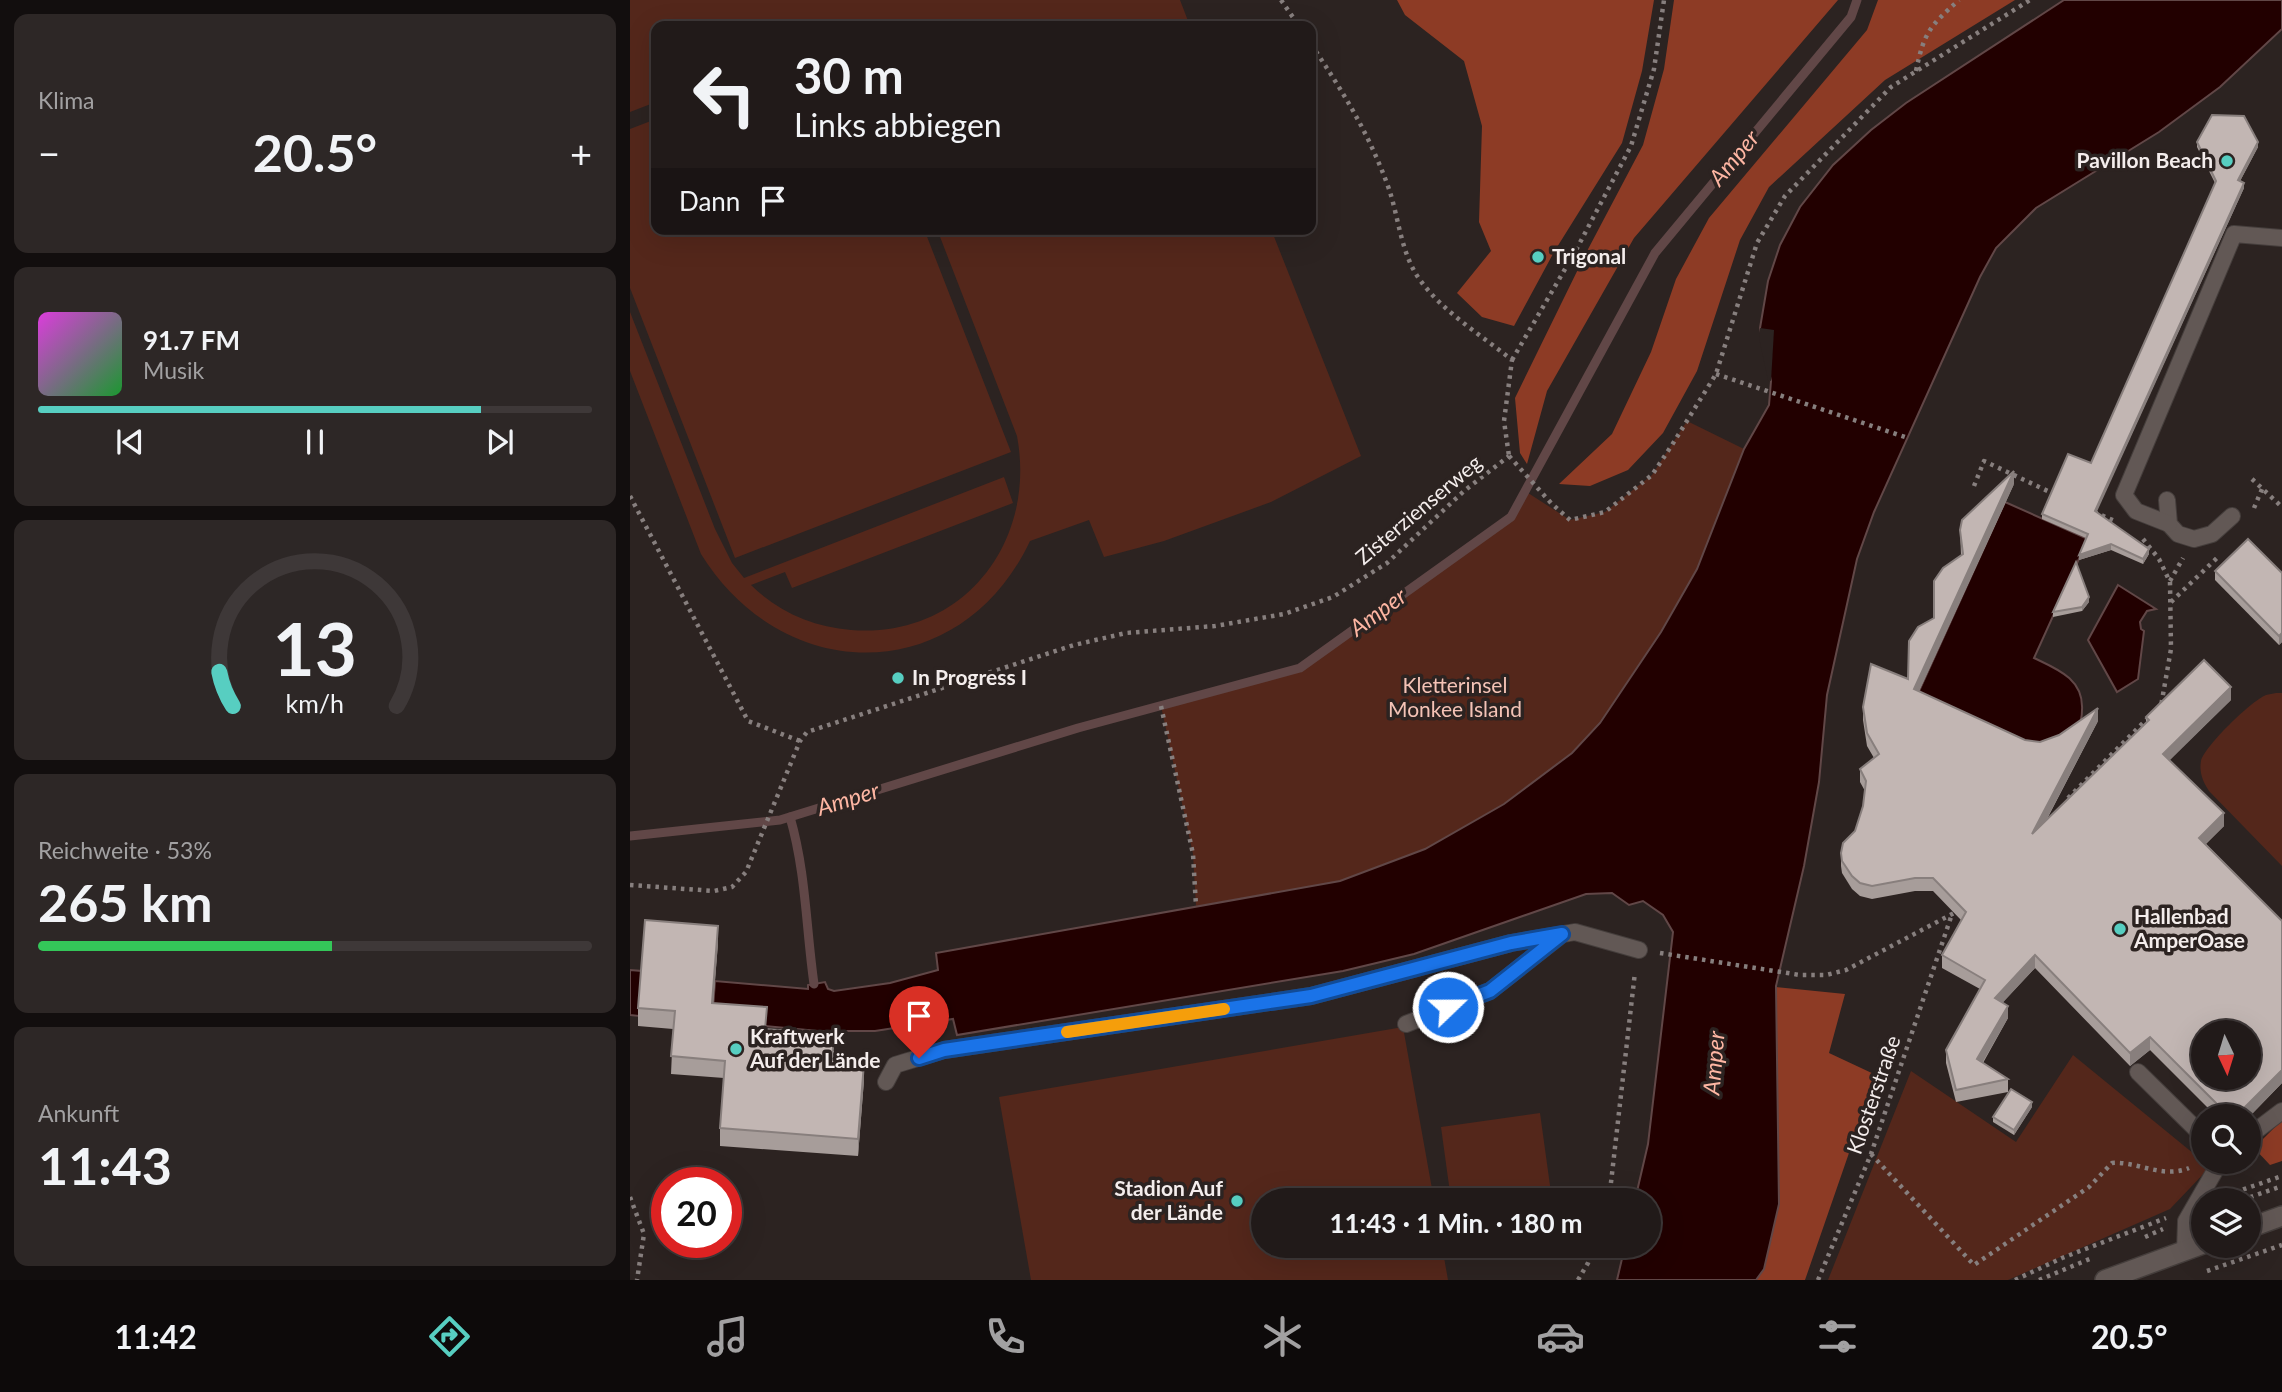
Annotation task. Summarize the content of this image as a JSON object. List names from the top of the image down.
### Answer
{
  "streets": {
    "path": ["Zisterzienserweg", "Klosterstraße"]
  },
  "water": ["Amper"],
  "parks": ["Kletterinsel Monkee Island"],
  "places": [
    "Pavillon Beach",
    "Trigonal",
    "In Progress I",
    "Hallenbad AmperOase",
    "Kraftwerk Auf der Lände",
    "Stadion Auf der Lände"
  ],
  "north": "bottom",
  "page": {
    "tile": [
      "Klima",
      ["Reichweite · 53%", "265 km"],
      ["Ankunft", "11:43"]
    ],
    "turn": ["30 m", "Links abbiegen"],
    "heat": ["−", "20.5°", "+"],
    "then": "Dann",
    "song": ["91.7 FM", "Musik"],
    "limit": "20",
    "trip": "11:43 · 1 Min. · 180 m",
    "tabs": ["11:42", "20.5°"],
    "gauge": ["13", "km/h"]
  }
}
